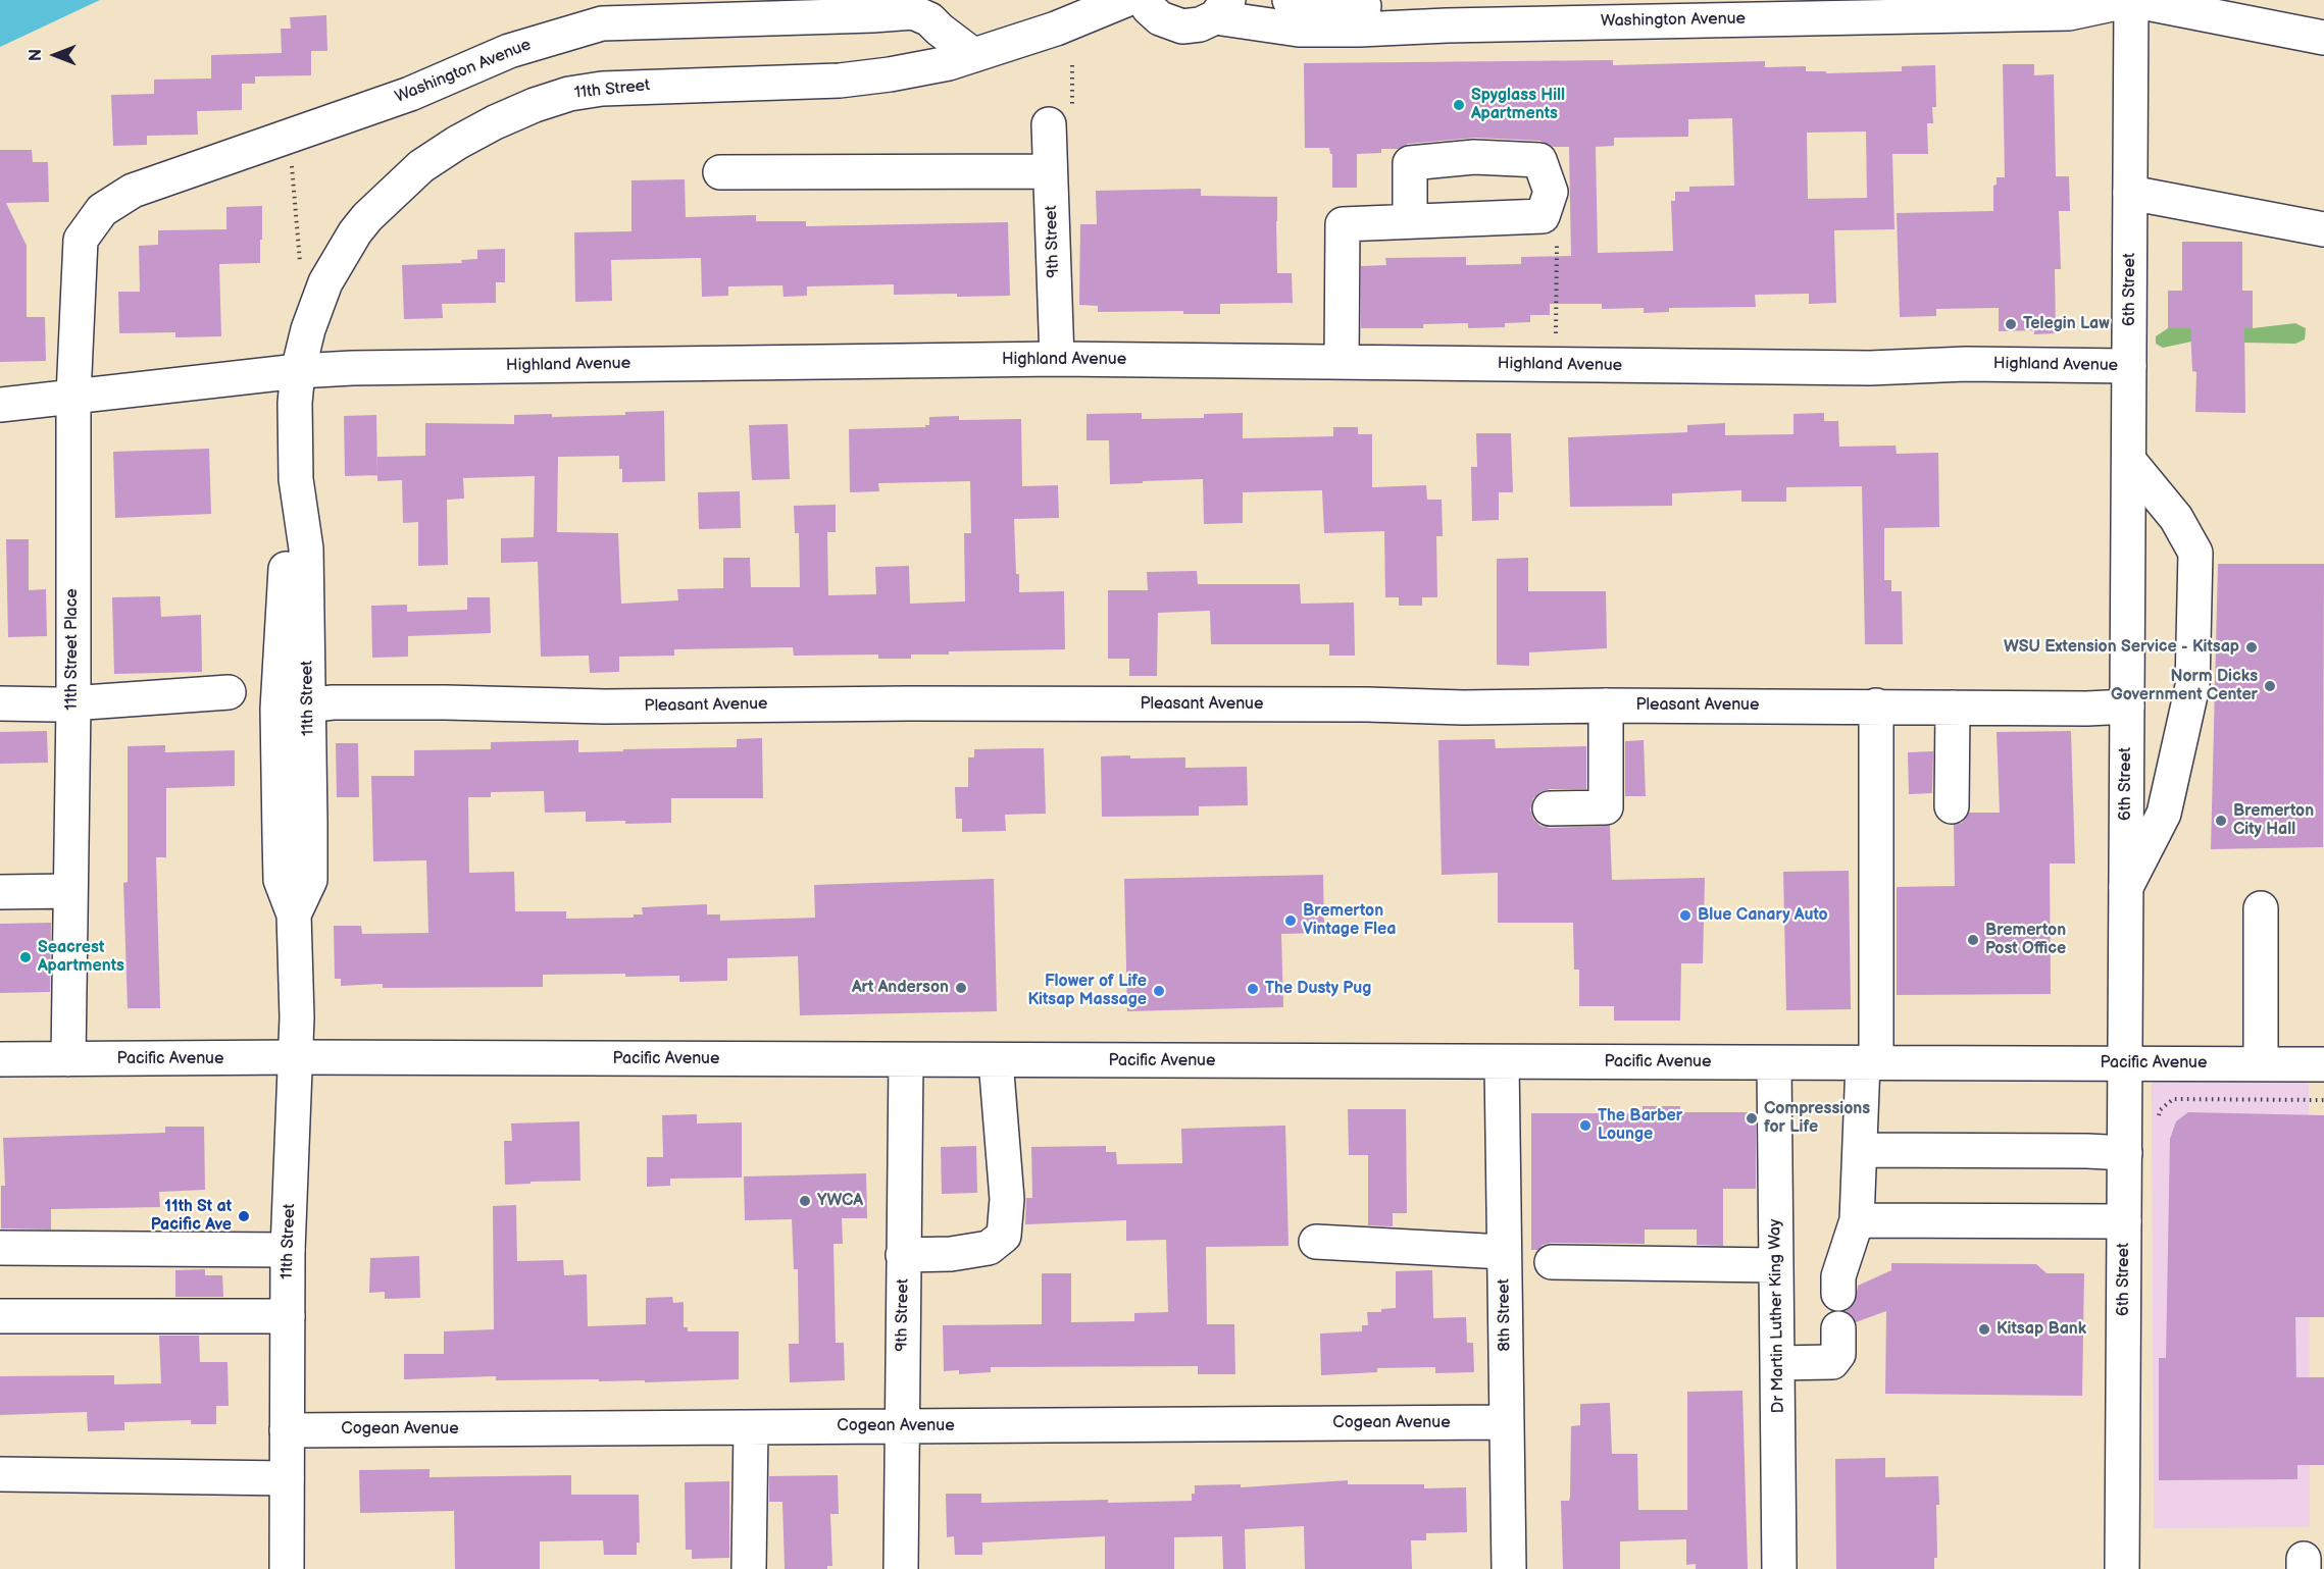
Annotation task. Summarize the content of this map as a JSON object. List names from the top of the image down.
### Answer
{
  "streets": {
    "street": [
      "Washington Avenue",
      "11th Street",
      "9th Street",
      "6th Street",
      "Highland Avenue",
      "11th Street Place",
      "Pleasant Avenue",
      "Pacific Avenue",
      "8th Street",
      "Dr Martin Luther King Way",
      "Cogean Avenue"
    ]
  },
  "crossings": [
    ["Washington Avenue", "11th Street"],
    ["Washington Avenue", "6th Street"],
    ["Washington Avenue", "11th Street Place"],
    ["11th Street", "Highland Avenue"],
    ["11th Street", "Pleasant Avenue"],
    ["11th Street", "Pacific Avenue"],
    ["11th Street", "Cogean Avenue"],
    ["9th Street", "Highland Avenue"],
    ["9th Street", "Pacific Avenue"],
    ["9th Street", "Cogean Avenue"],
    ["6th Street", "Highland Avenue"],
    ["6th Street", "Pleasant Avenue"],
    ["6th Street", "Pacific Avenue"],
    ["Highland Avenue", "11th Street Place"],
    ["11th Street Place", "Pacific Avenue"],
    ["Pacific Avenue", "8th Street"],
    ["Pacific Avenue", "Dr Martin Luther King Way"],
    ["8th Street", "Cogean Avenue"]
  ],
  "places": [
    "Spyglass Hill Apartments",
    "Telegin Law",
    "WSU Extension Service - Kitsap",
    "Norm Dicks Government Center",
    "Bremerton City Hall",
    "Blue Canary Auto",
    "Bremerton Vintage Flea",
    "Bremerton Post Office",
    "Seacrest Apartments",
    "Art Anderson",
    "The Dusty Pug",
    "Flower of Life Kitsap Massage",
    "Compressions for Life",
    "The Barber Lounge",
    "YWCA",
    "11th St at Pacific Ave",
    "Kitsap Bank"
  ],
  "north": "left"
}
